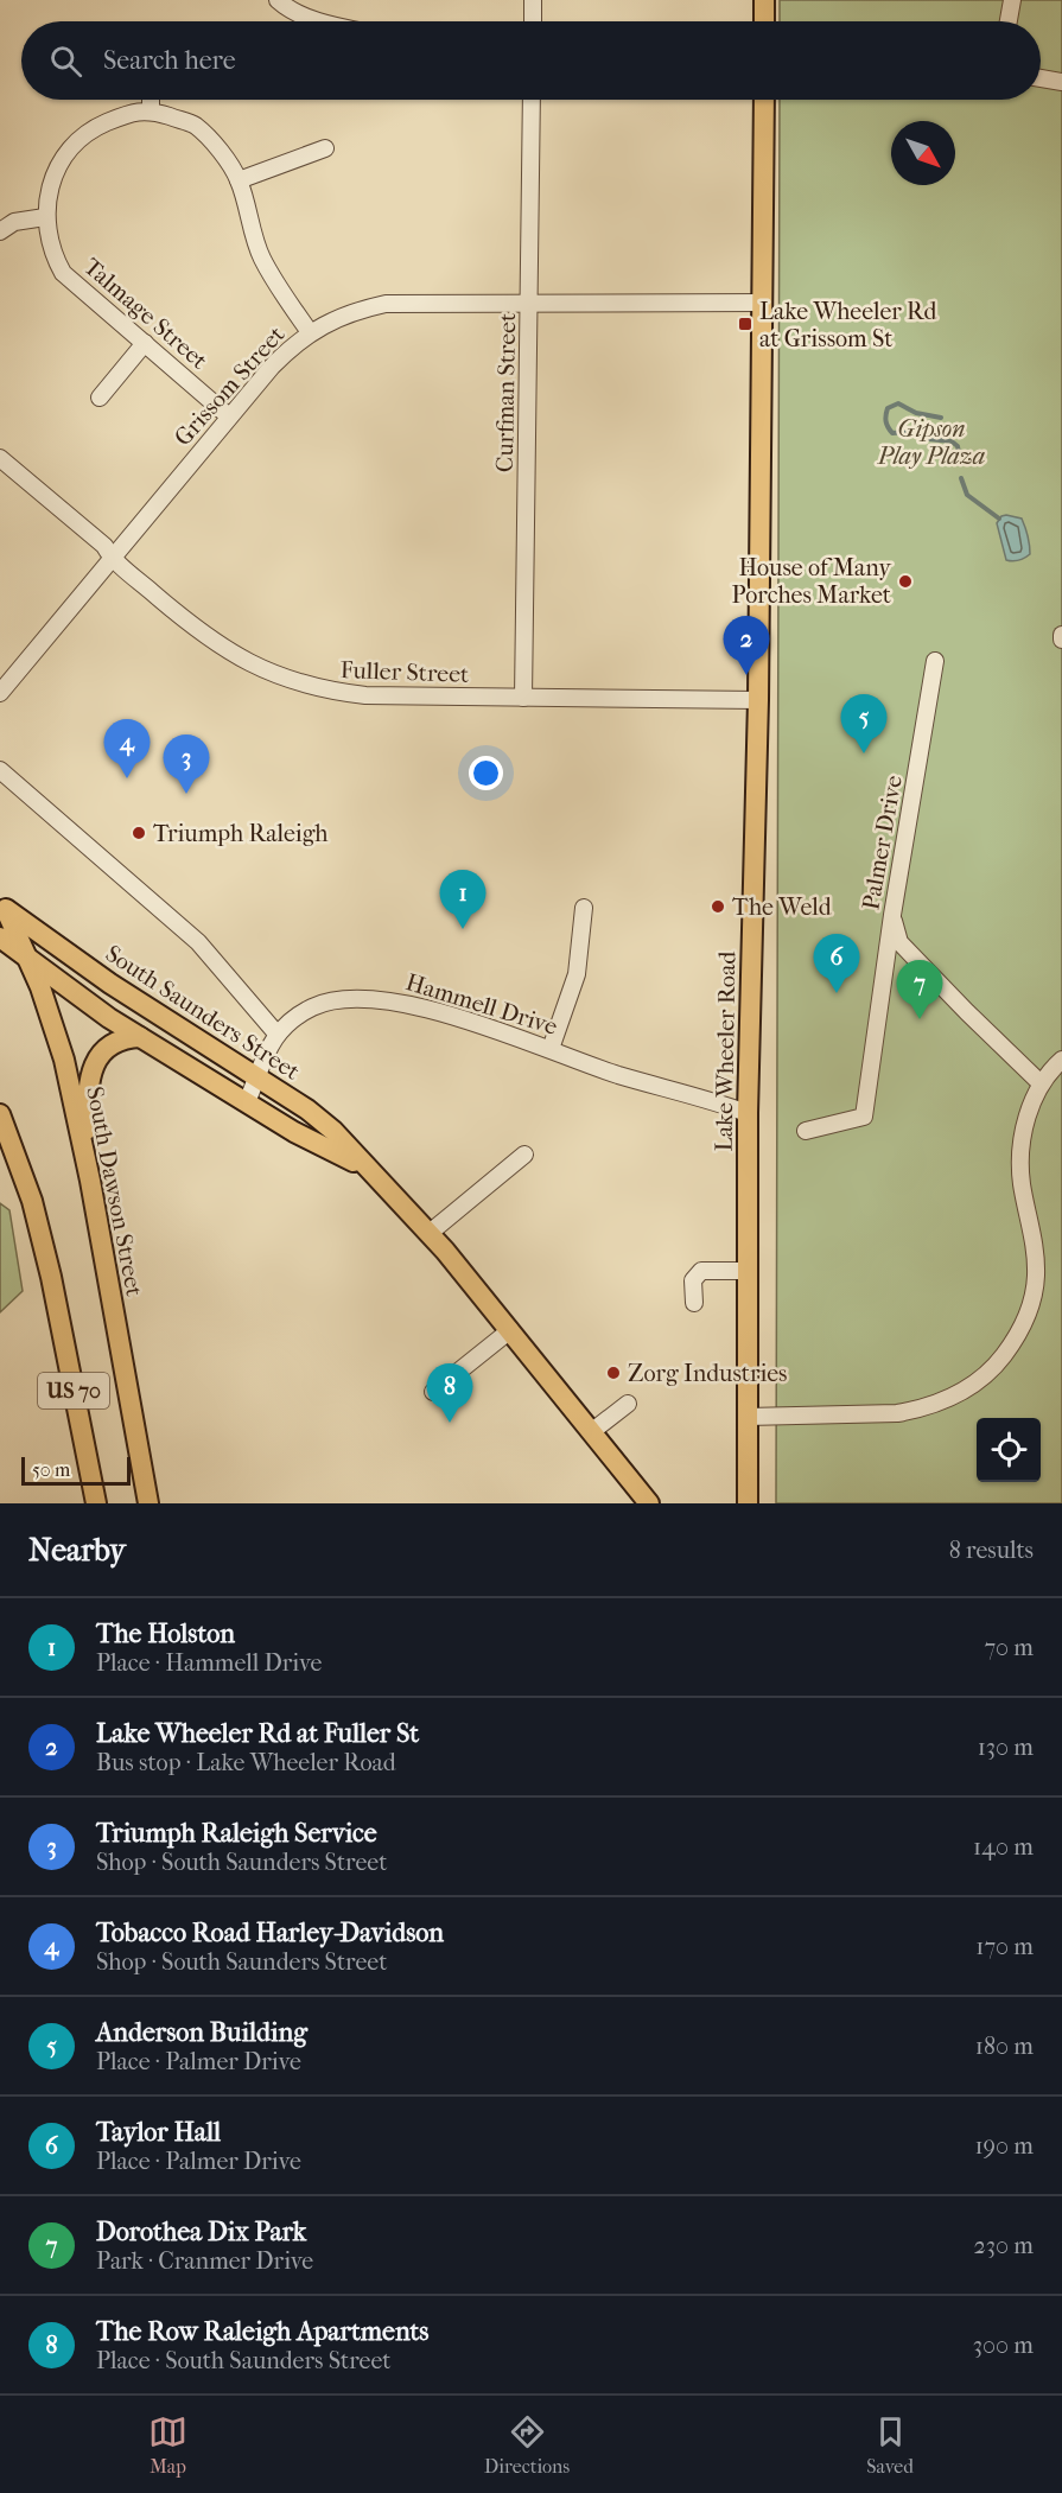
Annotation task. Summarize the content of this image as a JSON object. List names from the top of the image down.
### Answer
{
  "streets": {
    "main road": [
      "South Saunders Street",
      "Lake Wheeler Road",
      "South Dawson Street",
      "US 70"
    ],
    "street": [
      "Talmage Street",
      "Grissom Street",
      "Curfman Street",
      "Fuller Street",
      "Palmer Drive",
      "Hammell Drive"
    ]
  },
  "crossings": [
    ["Talmage Street", "Grissom Street"],
    ["Grissom Street", "Curfman Street"],
    ["Grissom Street", "Fuller Street"],
    ["Grissom Street", "Lake Wheeler Road"],
    ["Curfman Street", "Fuller Street"],
    ["Fuller Street", "Lake Wheeler Road"],
    ["Hammell Drive", "South Saunders Street"],
    ["Hammell Drive", "Lake Wheeler Road"],
    ["South Saunders Street", "South Dawson Street"]
  ],
  "parks": ["Gipson Play Plaza"],
  "places": {
    "transit": ["Lake Wheeler Rd at Grissom St"],
    "other": [
      "House of Many Porches Market",
      "Triumph Raleigh",
      "The Weld",
      "Zorg Industries"
    ]
  },
  "scale_bar": "50 m",
  "north": "bottom right",
  "page": {
    "search": "Search here",
    "pins": [
      "2",
      "5",
      "4",
      "3",
      "1",
      "6",
      "7",
      "8"
    ],
    "scale": "50 m",
    "heading": ["Nearby", "8 results"],
    "list": [
      {
        "mark": "1",
        "name": "The Holston",
        "note": "Place · Hammell Drive",
        "value": "70 m"
      },
      {
        "mark": "2",
        "name": "Lake Wheeler Rd at Fuller St",
        "note": "Bus stop · Lake Wheeler Road",
        "value": "130 m"
      },
      {
        "mark": "3",
        "name": "Triumph Raleigh Service",
        "note": "Shop · South Saunders Street",
        "value": "140 m"
      },
      {
        "mark": "4",
        "name": "Tobacco Road Harley-Davidson",
        "note": "Shop · South Saunders Street",
        "value": "170 m"
      },
      {
        "mark": "5",
        "name": "Anderson Building",
        "note": "Place · Palmer Drive",
        "value": "180 m"
      },
      {
        "mark": "6",
        "name": "Taylor Hall",
        "note": "Place · Palmer Drive",
        "value": "190 m"
      },
      {
        "mark": "7",
        "name": "Dorothea Dix Park",
        "note": "Park · Cranmer Drive",
        "value": "230 m"
      },
      {
        "mark": "8",
        "name": "The Row Raleigh Apartments",
        "note": "Place · South Saunders Street",
        "value": "300 m"
      }
    ],
    "nav": ["Map", "Directions", "Saved"]
  }
}
